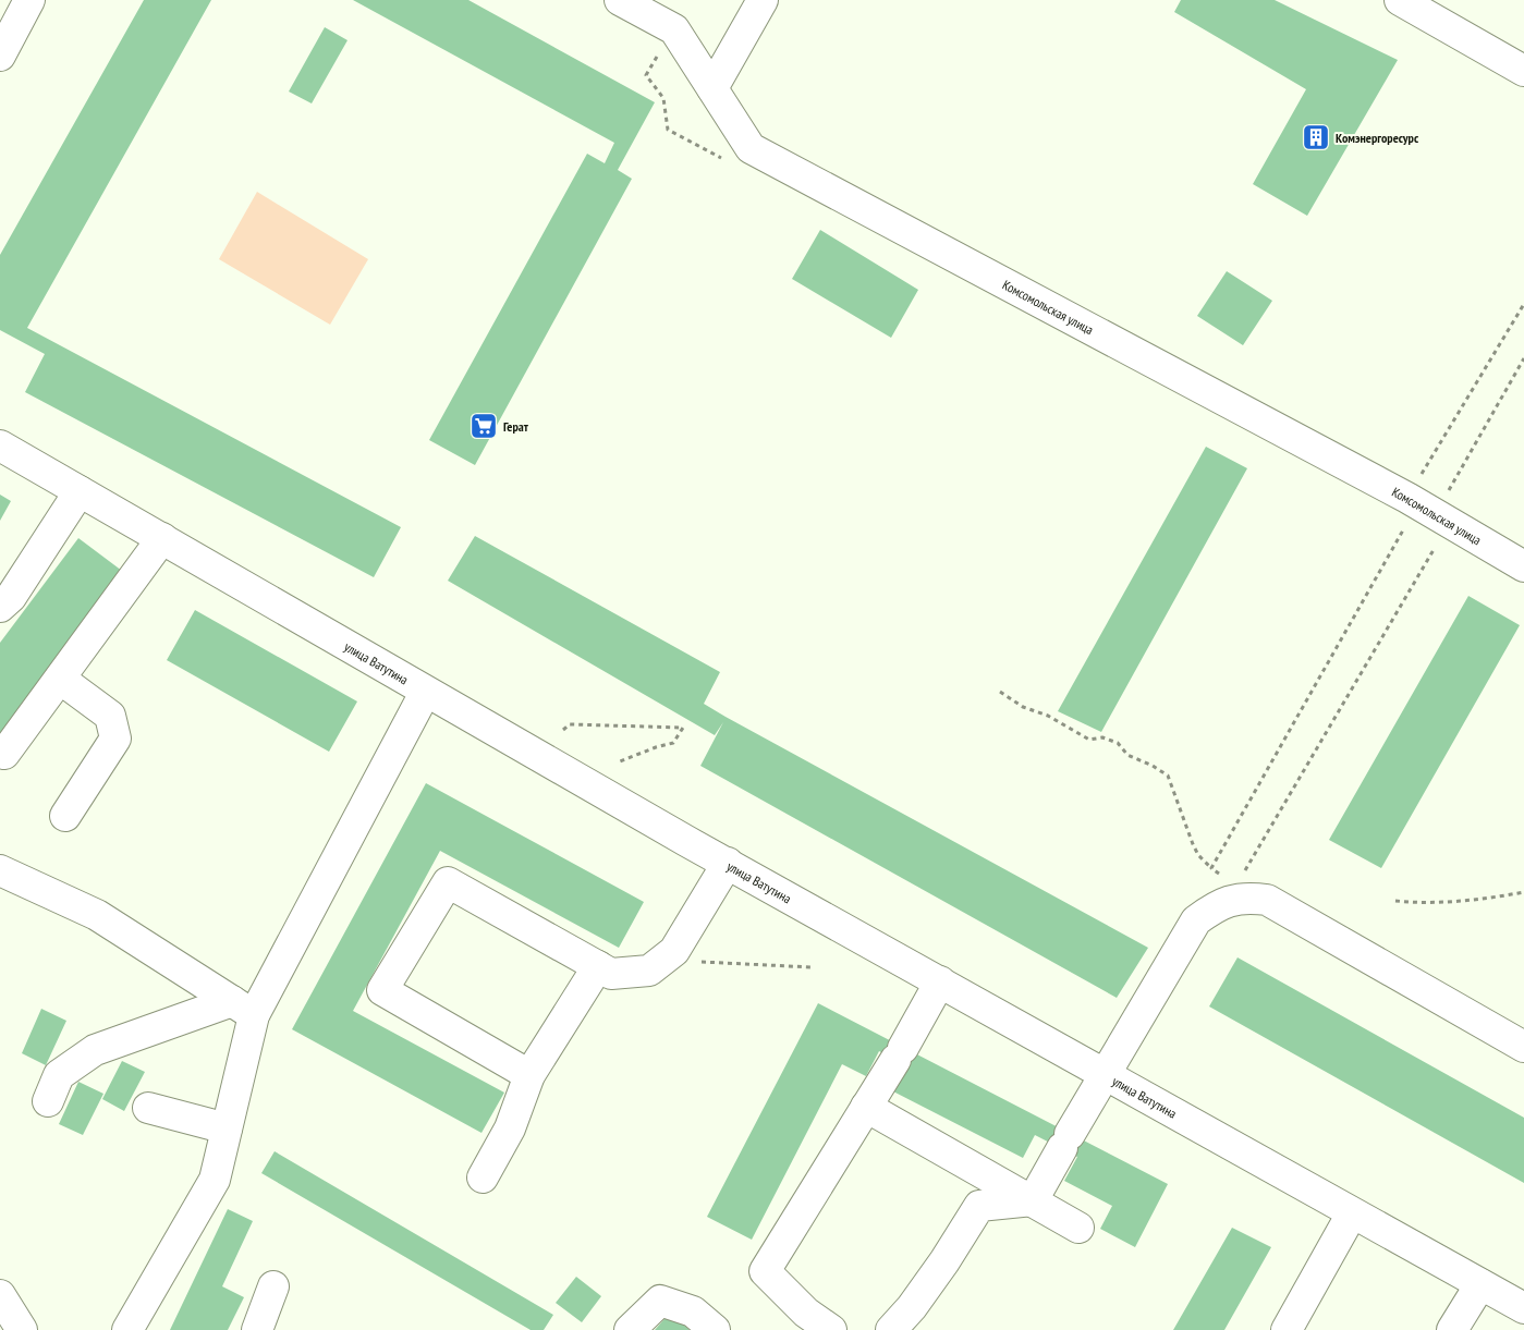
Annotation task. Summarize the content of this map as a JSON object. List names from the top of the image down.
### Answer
{
  "streets": {
    "street": ["Комсомольская улица", "улица Ватутина"]
  },
  "places": {
    "building": ["Комэнергоресурс"],
    "supermarket": ["Герат"]
  }
}
